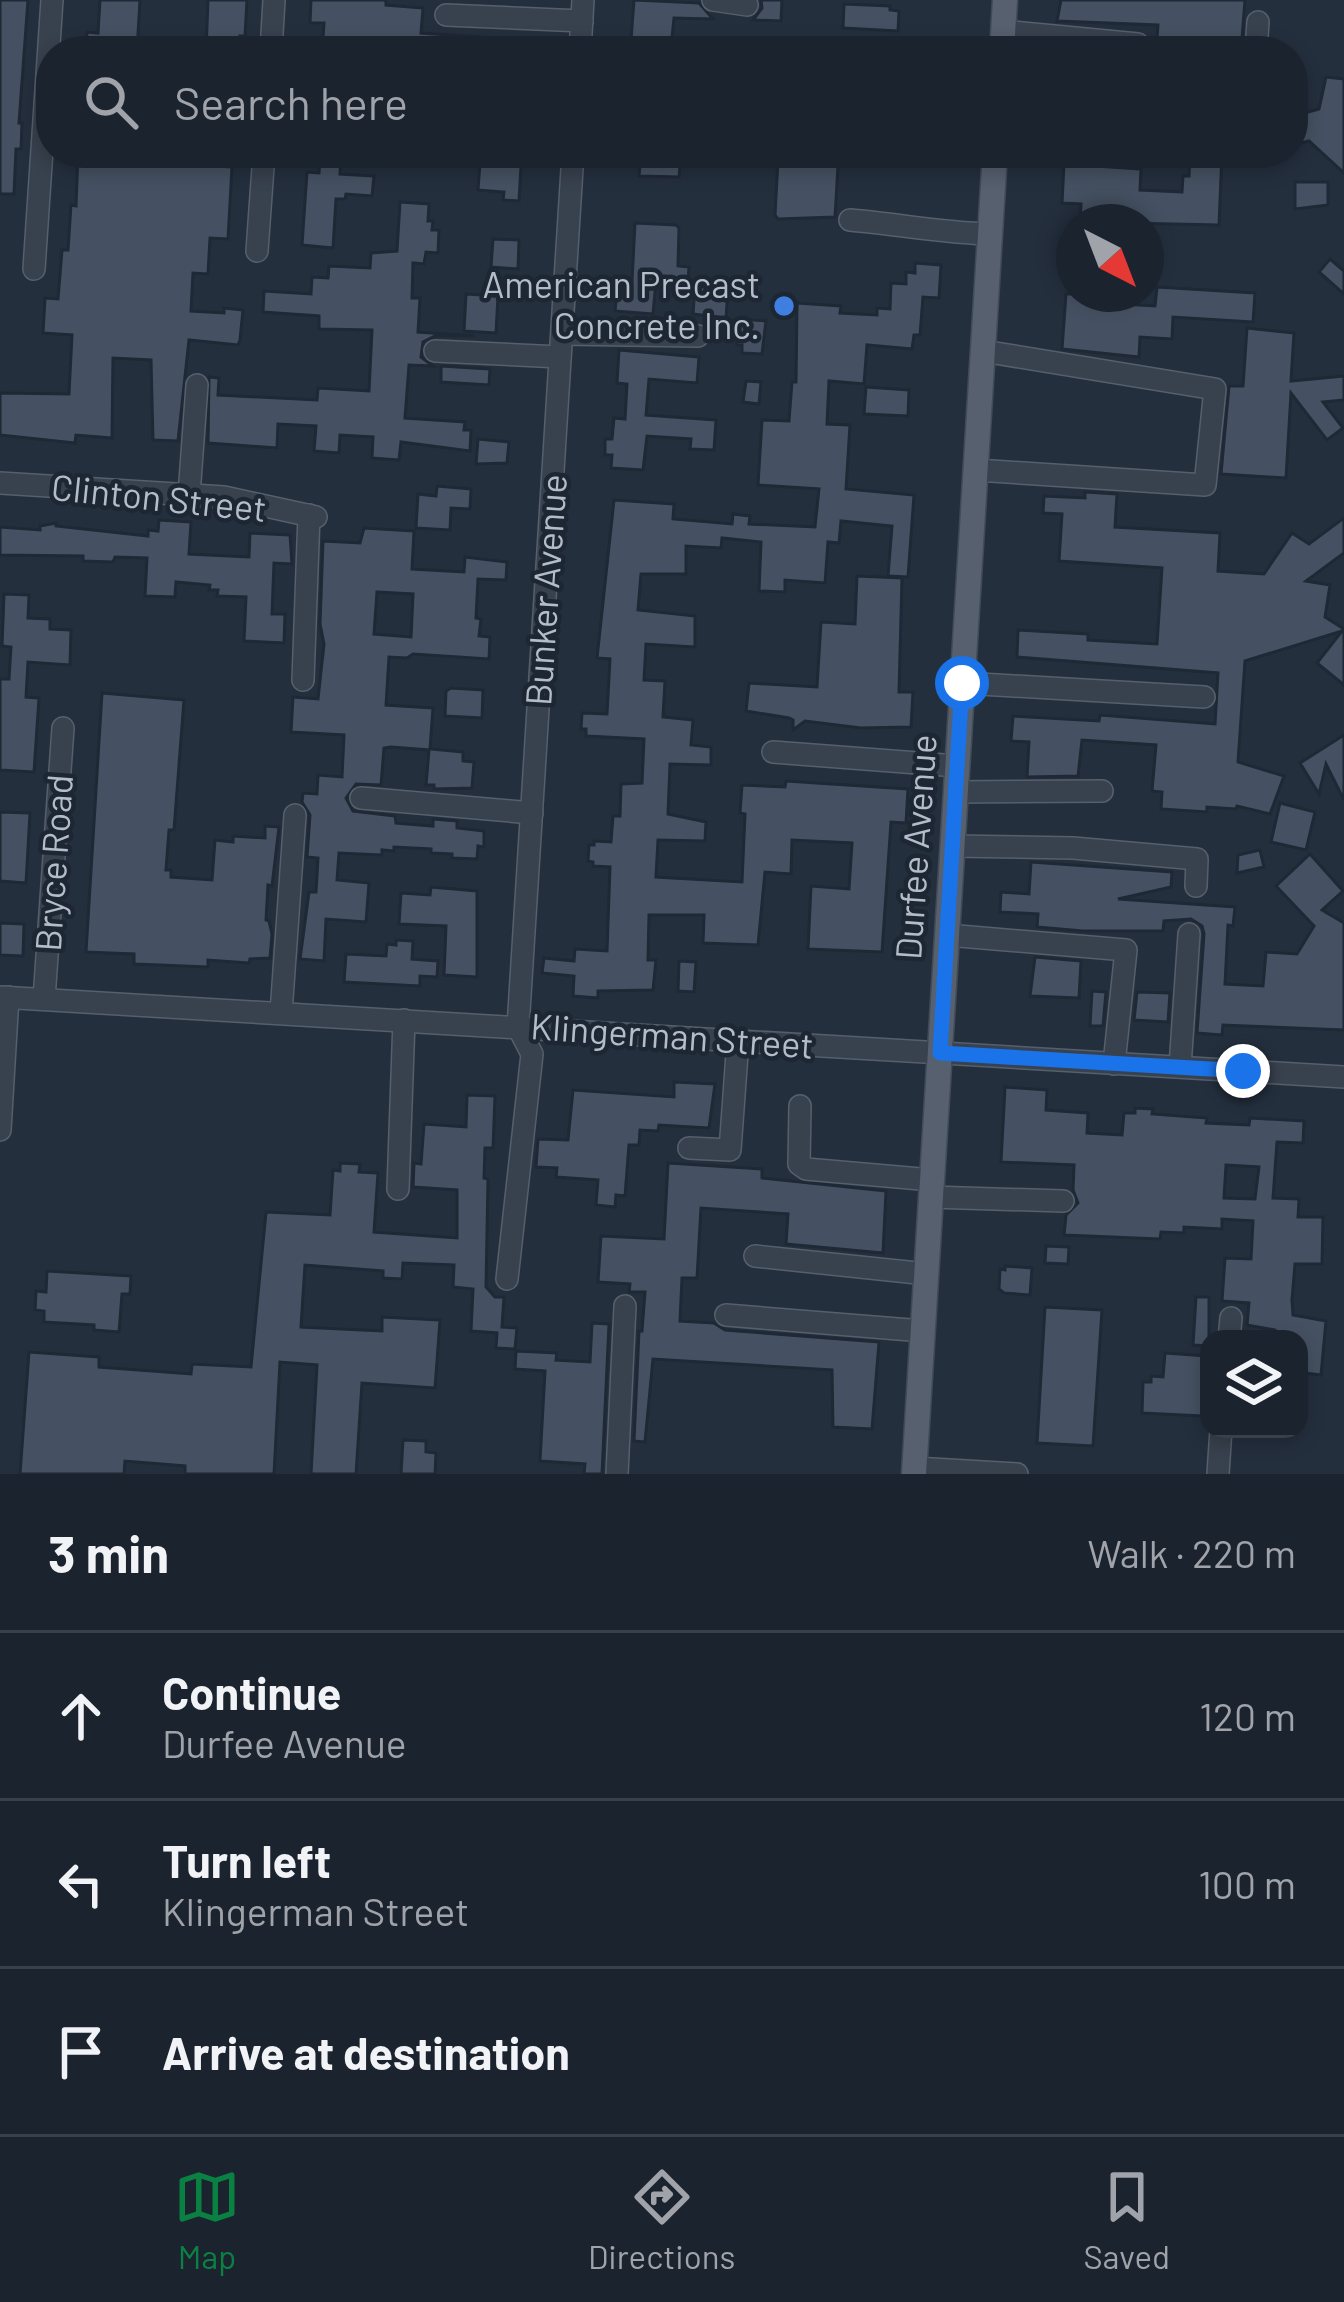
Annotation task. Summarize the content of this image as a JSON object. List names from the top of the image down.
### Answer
{
  "streets": {
    "main road": ["Durfee Avenue"],
    "street": [
      "Clinton Street",
      "Bunker Avenue",
      "Bryce Road",
      "Klingerman Street"
    ]
  },
  "crossings": [
    ["Bunker Avenue", "Klingerman Street"],
    ["Durfee Avenue", "Klingerman Street"],
    ["Bryce Road", "Klingerman Street"]
  ],
  "places": ["American Precast Concrete Inc."],
  "north": "bottom right",
  "page": {
    "search": "Search here",
    "heading": ["3 min", "Walk · 220 m"],
    "list": [
      ["Continue", "Durfee Avenue", "120 m"],
      ["Turn left", "Klingerman Street", "100 m"],
      "Arrive at destination"
    ],
    "nav": ["Map", "Directions", "Saved"]
  }
}
